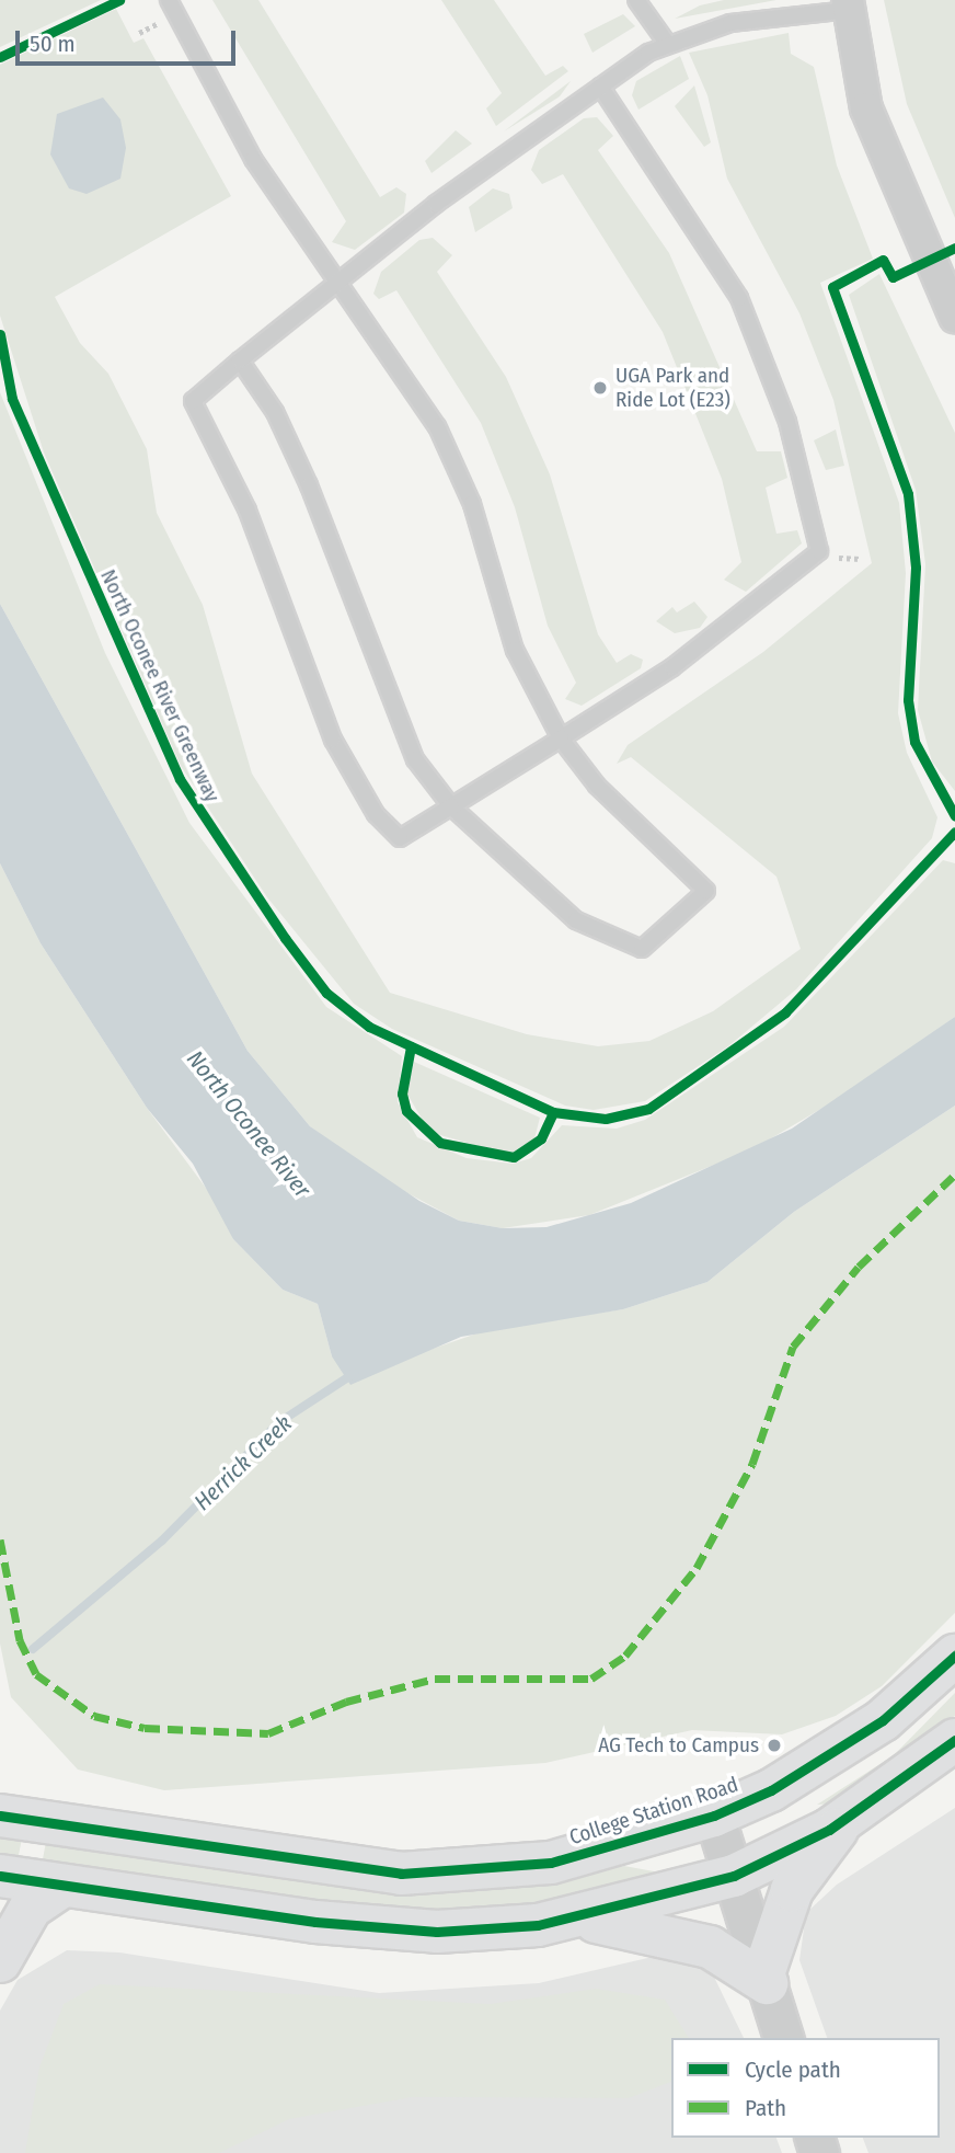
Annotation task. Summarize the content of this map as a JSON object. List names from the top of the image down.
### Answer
{
  "streets": {
    "main road": ["College Station Road"],
    "cycle path": ["North Oconee River Greenway"]
  },
  "water": ["North Oconee River", "Herrick Creek"],
  "places": ["UGA Park and Ride Lot (E23)", "AG Tech to Campus"],
  "legend": ["Cycle path", "Path"],
  "scale_bar": "50 m"
}
